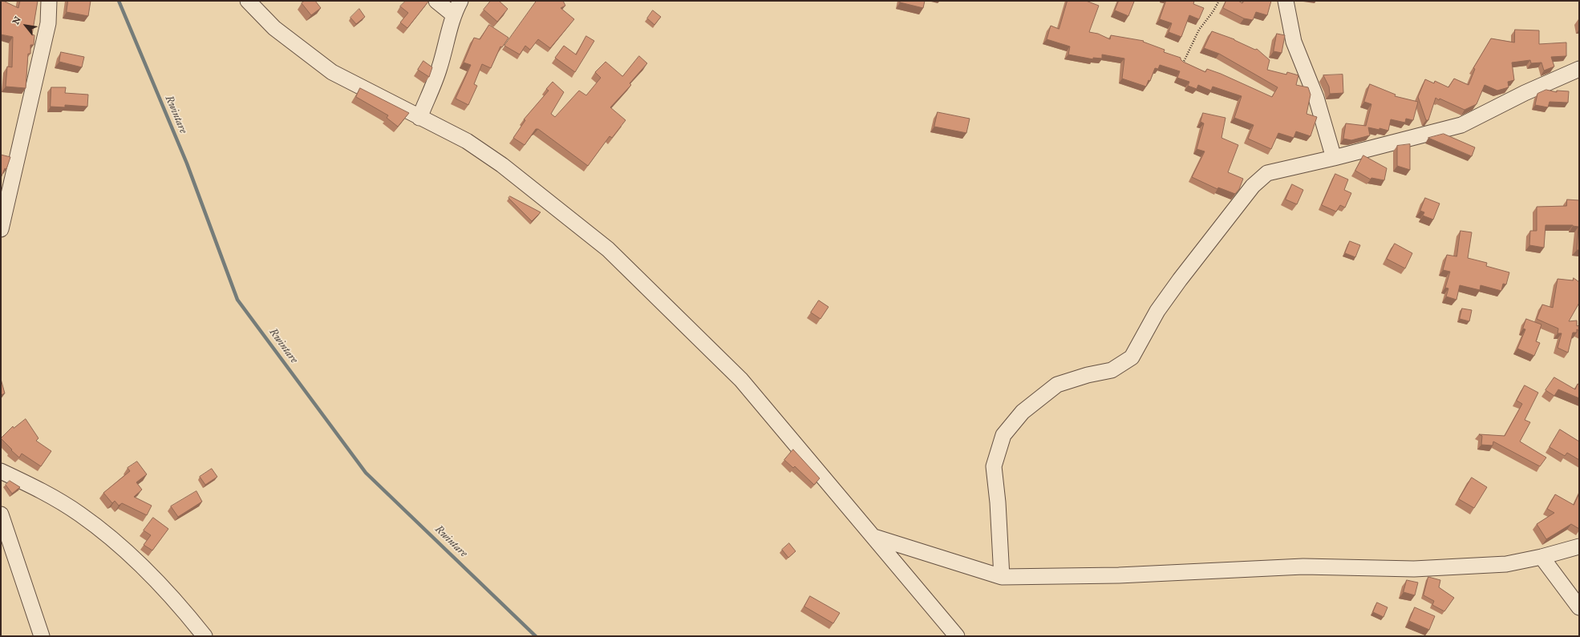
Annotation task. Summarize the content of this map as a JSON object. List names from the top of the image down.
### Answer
{
  "water": ["Rwintare"],
  "north": "top left"
}
